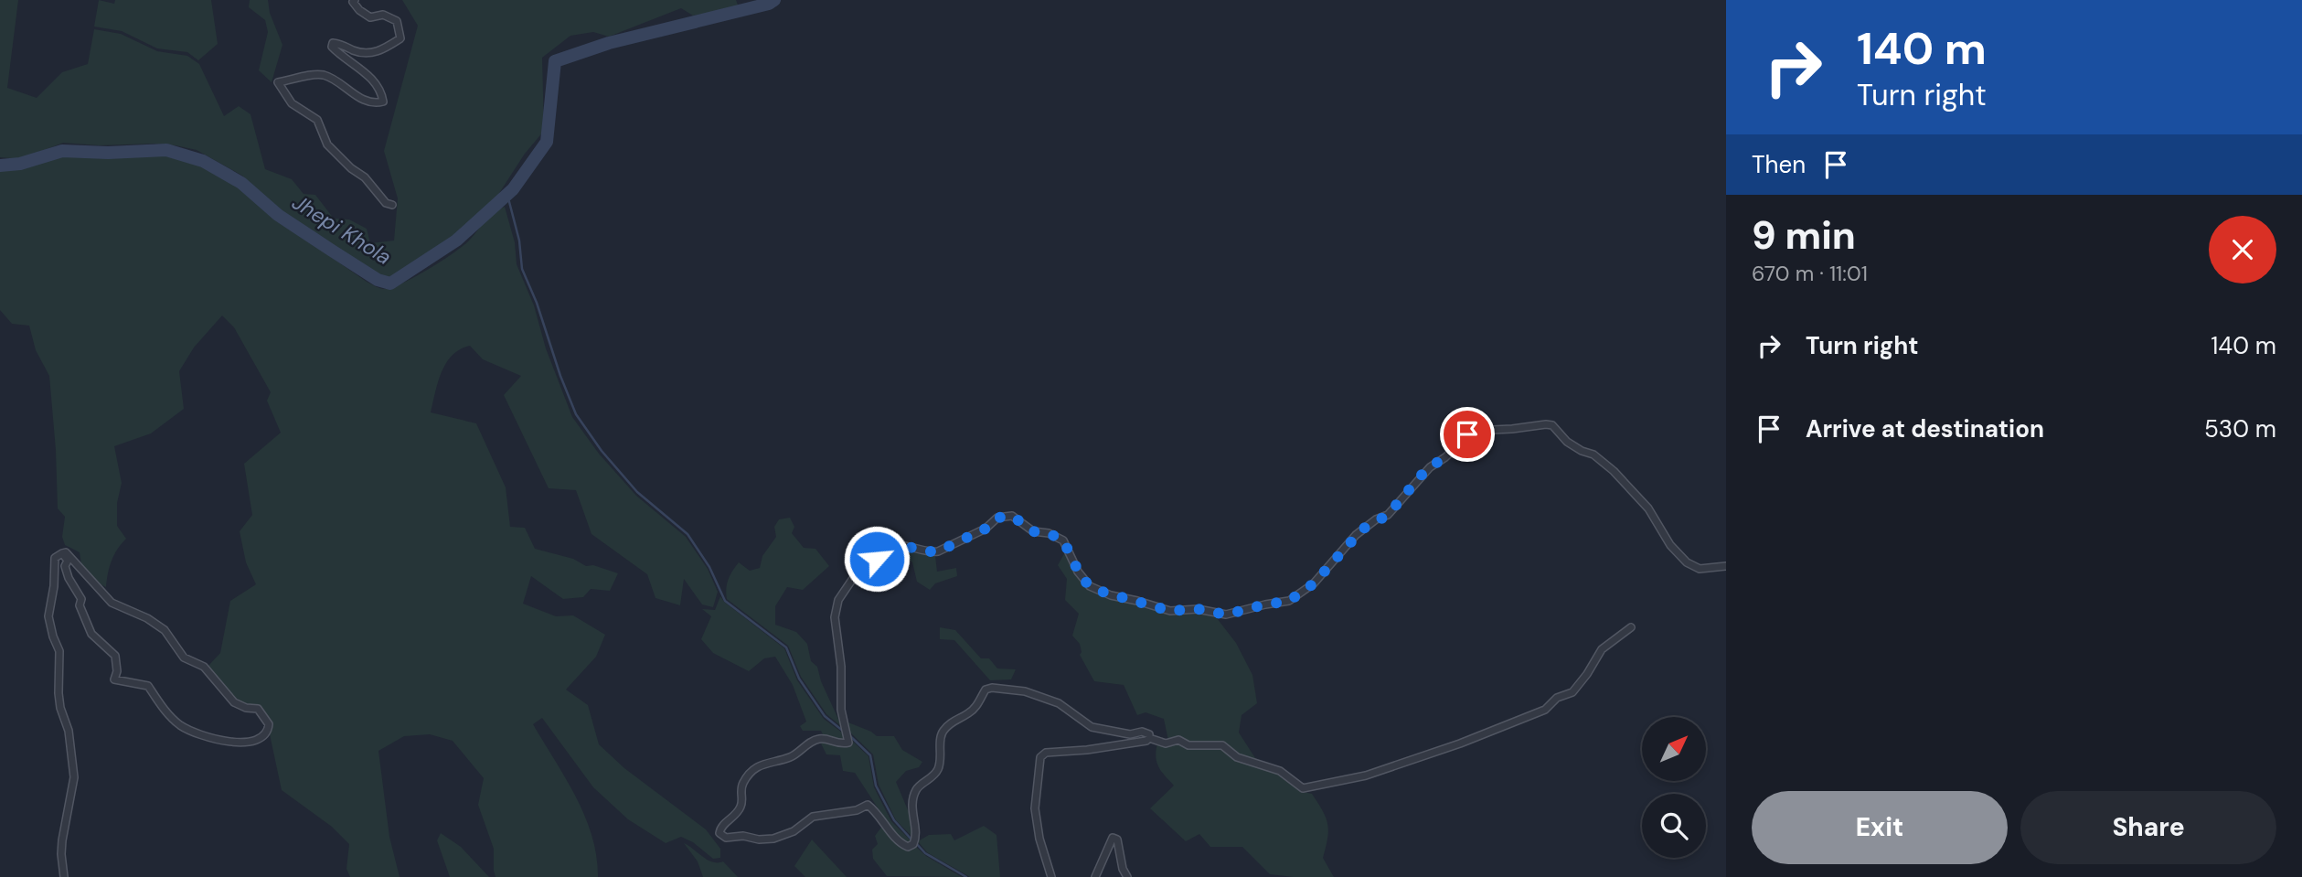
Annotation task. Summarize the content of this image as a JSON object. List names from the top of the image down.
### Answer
{
  "water": ["Jhepi Khola"],
  "north": "top right",
  "page": {
    "turn": ["140 m", "Turn right"],
    "then": "Then",
    "heading": ["9 min", "670 m · 11:01"],
    "list": [
      {
        "name": "Turn right",
        "value": "140 m"
      },
      {
        "name": "Arrive at destination",
        "value": "530 m"
      }
    ],
    "buttons": ["Exit", "Share"]
  }
}
